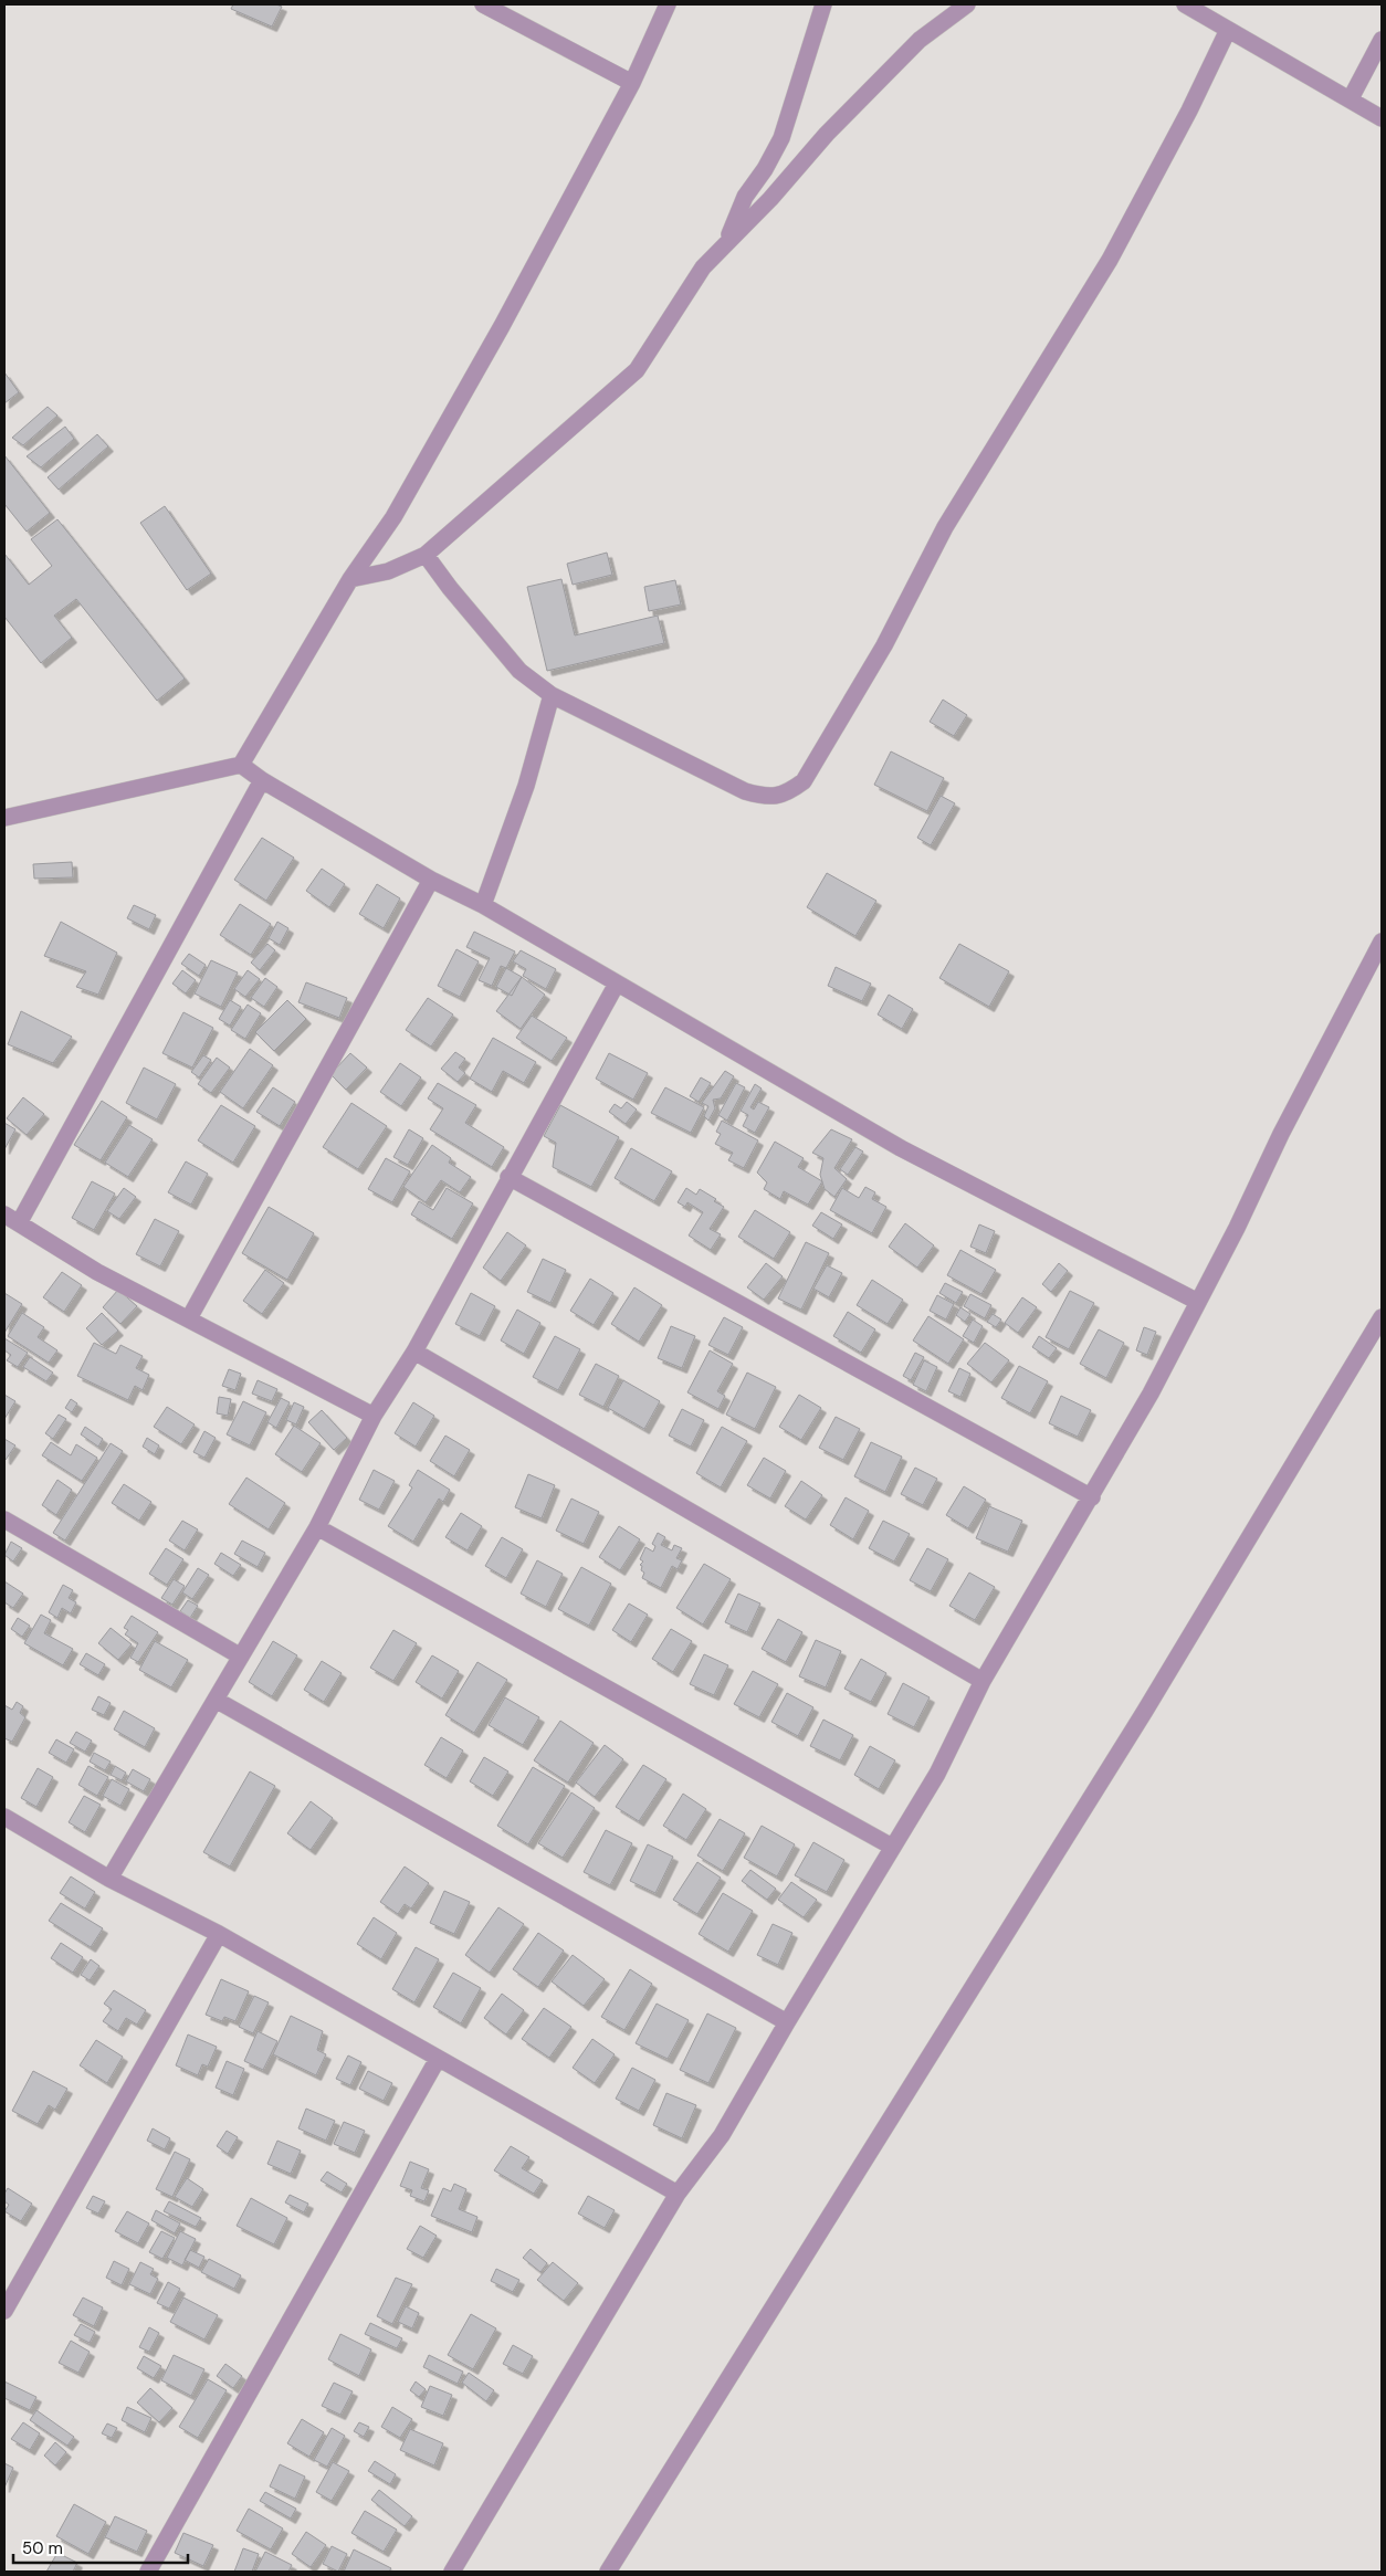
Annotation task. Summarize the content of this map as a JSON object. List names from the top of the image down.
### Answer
{
  "scale_bar": "50 m"
}
